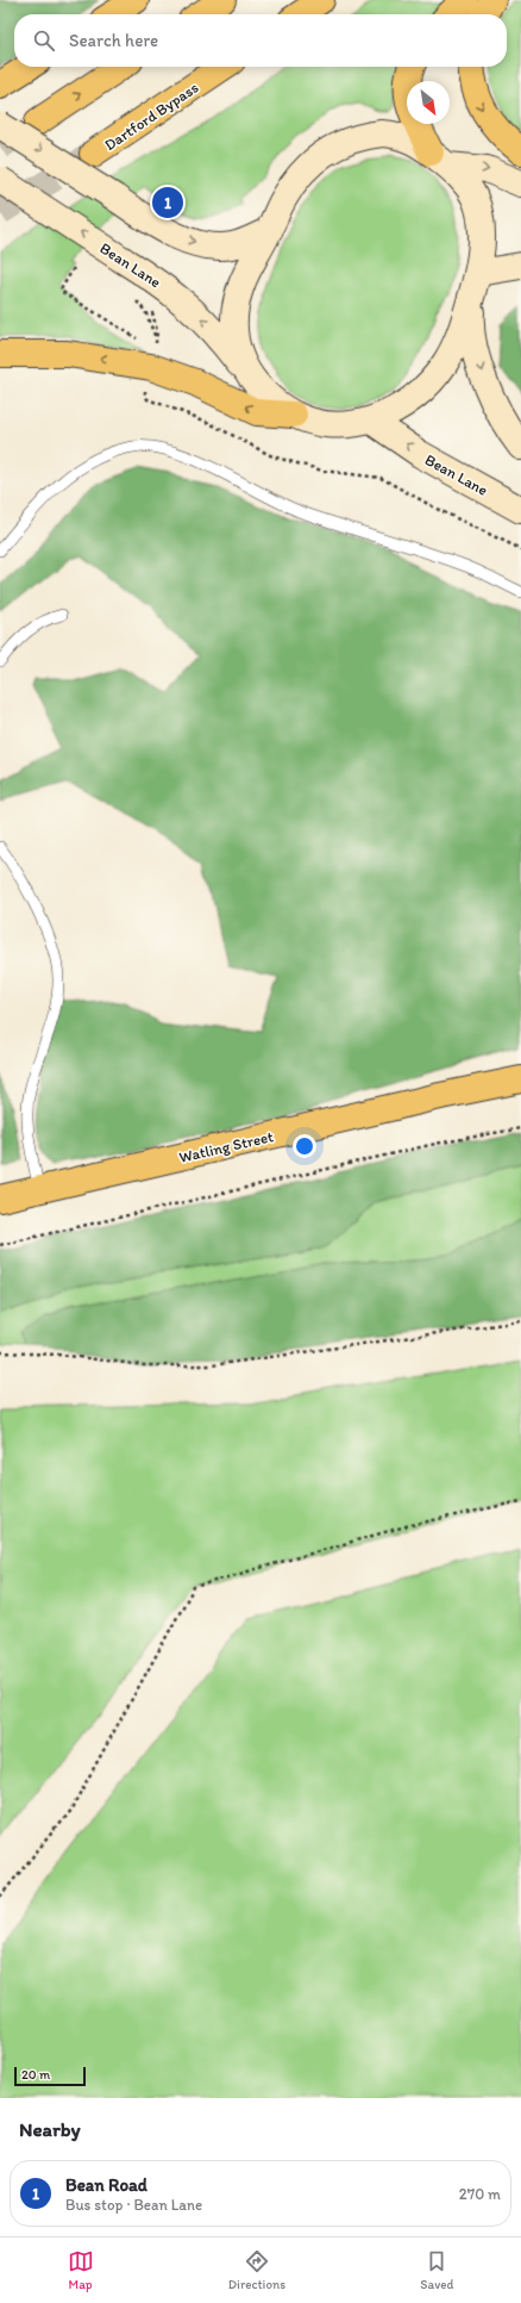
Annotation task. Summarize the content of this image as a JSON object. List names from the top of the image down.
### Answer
{
  "streets": {
    "main road": ["Dartford Bypass", "Bean Lane", "Watling Street"]
  },
  "scale_bar": "20 m",
  "north": "bottom right",
  "page": {
    "search": "Search here",
    "pins": "1",
    "scale": "20 m",
    "heading": "Nearby",
    "list": [
      {
        "mark": "1",
        "name": "Bean Road",
        "note": "Bus stop · Bean Lane",
        "value": "270 m"
      }
    ],
    "nav": ["Map", "Directions", "Saved"]
  }
}
